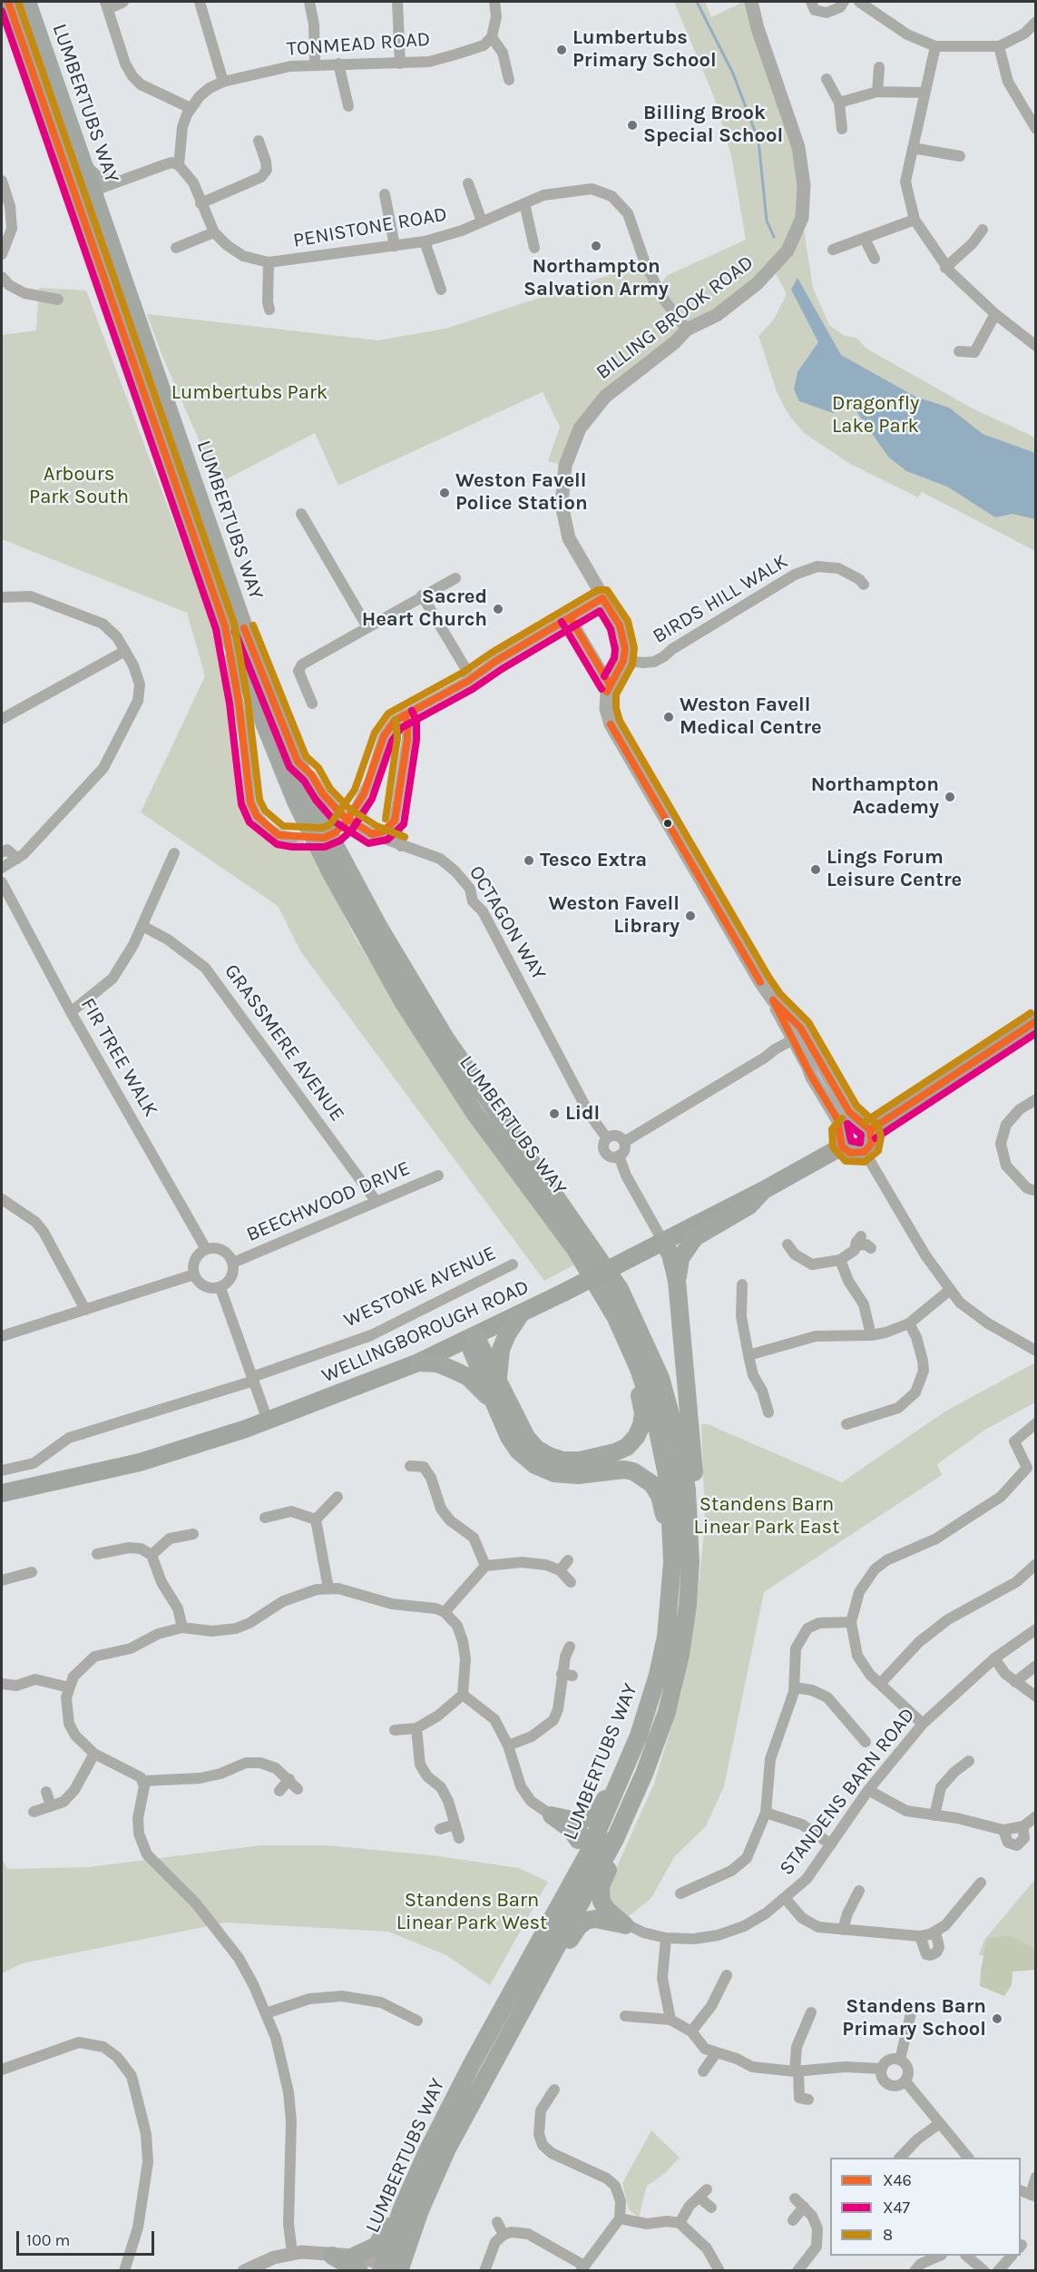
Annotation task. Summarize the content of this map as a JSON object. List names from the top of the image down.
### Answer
{
  "streets": {
    "highway": ["LUMBERTUBS WAY"],
    "main road": ["WELLINGBOROUGH ROAD"],
    "street": [
      "TONMEAD ROAD",
      "PENISTONE ROAD",
      "BILLING BROOK ROAD",
      "BIRDS HILL WALK",
      "OCTAGON WAY",
      "GRASSMERE AVENUE",
      "FIR TREE WALK",
      "BEECHWOOD DRIVE",
      "WESTONE AVENUE",
      "STANDENS BARN ROAD"
    ]
  },
  "crossings": [
    ["TONMEAD ROAD", "PENISTONE ROAD"],
    ["LUMBERTUBS WAY", "OCTAGON WAY"],
    ["LUMBERTUBS WAY", "STANDENS BARN ROAD"],
    ["PENISTONE ROAD", "BILLING BROOK ROAD"],
    ["BILLING BROOK ROAD", "BIRDS HILL WALK"],
    ["GRASSMERE AVENUE", "BEECHWOOD DRIVE"],
    ["FIR TREE WALK", "BEECHWOOD DRIVE"]
  ],
  "parks": [
    "Lumbertubs Park",
    "Dragonfly Lake Park",
    "Arbours Park South",
    "Standens Barn Linear Park East",
    "Standens Barn Linear Park West"
  ],
  "places": [
    "Lumbertubs Primary School",
    "Billing Brook Special School",
    "Northampton Salvation Army",
    "Weston Favell Police Station",
    "Sacred Heart Church",
    "Weston Favell Medical Centre",
    "Northampton Academy",
    "Tesco Extra",
    "Lings Forum Leisure Centre",
    "Weston Favell Library",
    "Lidl",
    "Standens Barn Primary School"
  ],
  "lines": ["transit line X46", "transit line 8", "transit line X47"],
  "legend": ["X46", "X47", "8"],
  "scale_bar": "100 m"
}
